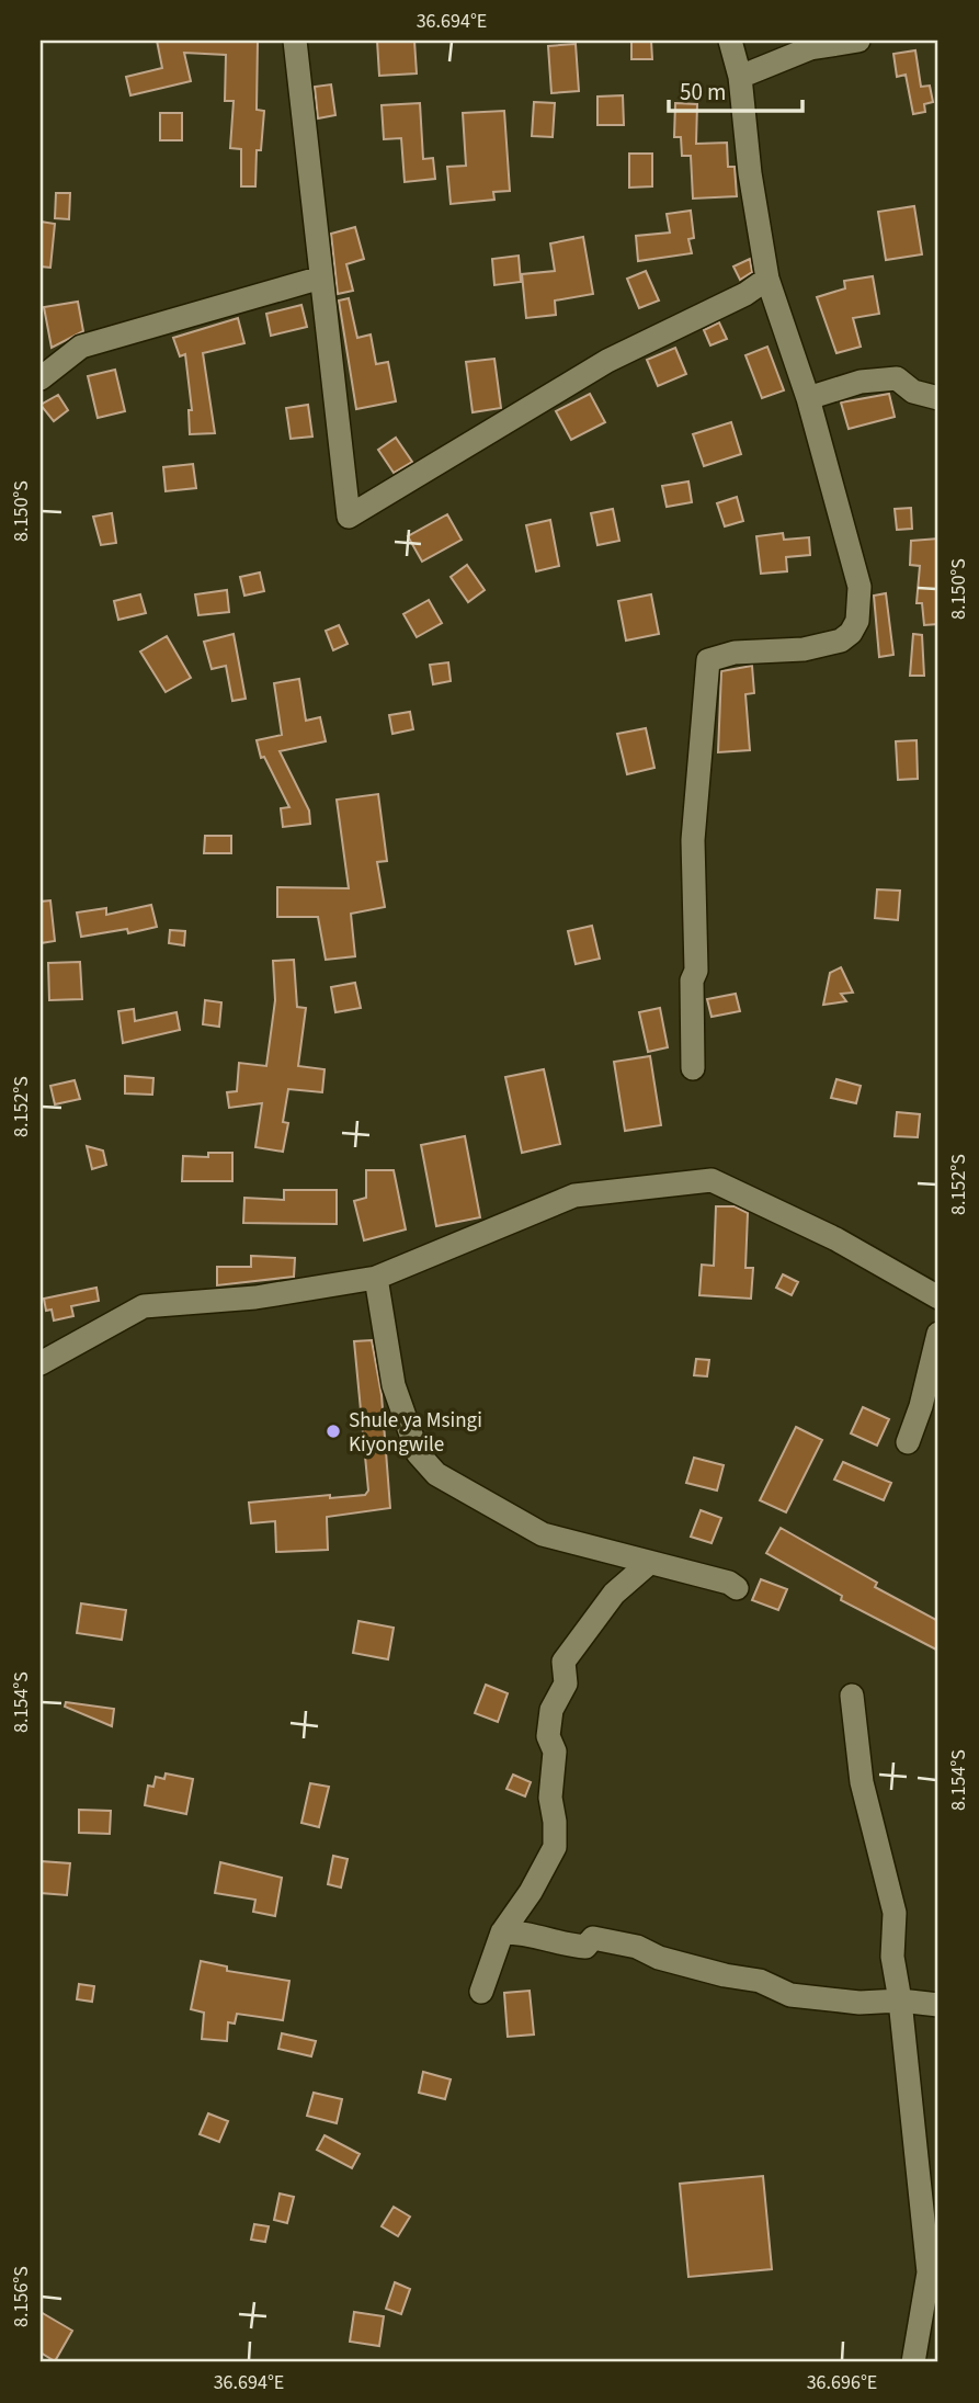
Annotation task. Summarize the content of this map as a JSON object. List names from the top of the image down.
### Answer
{
  "places": ["Shule ya Msingi Kiyongwile"],
  "scale_bar": "50 m",
  "coordinates": [
    "36.694°E",
    "8.150°S",
    "8.152°S",
    "8.154°S",
    "8.156°S",
    "36.696°E"
  ]
}
